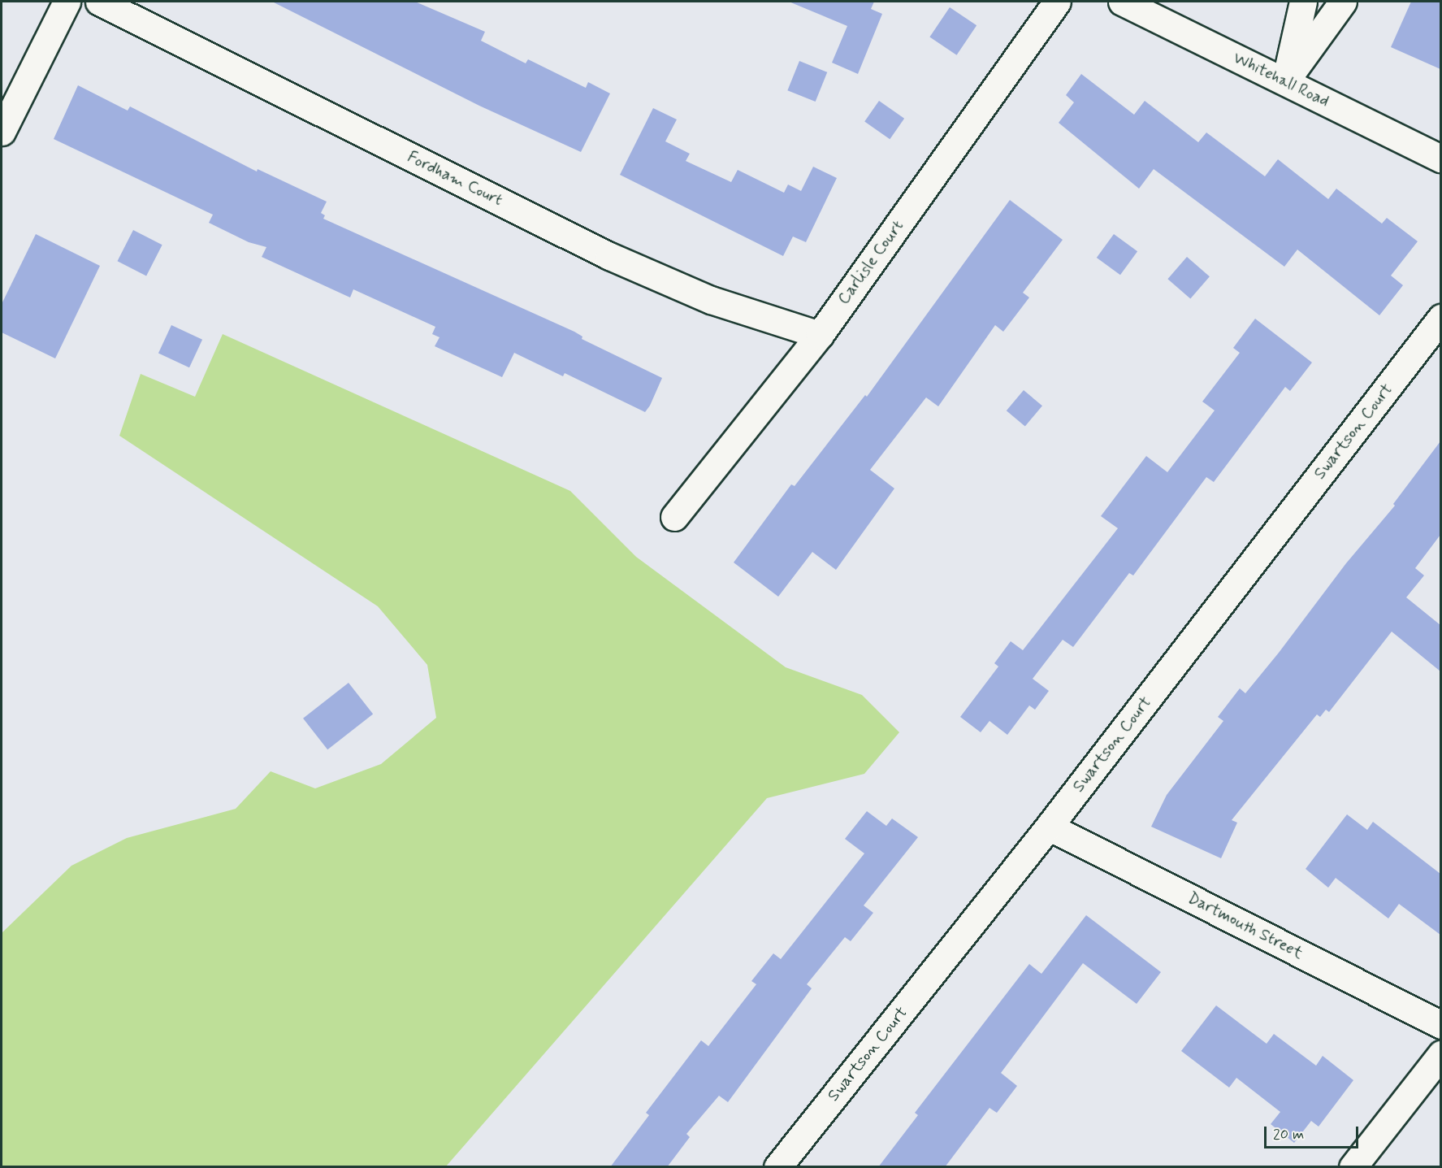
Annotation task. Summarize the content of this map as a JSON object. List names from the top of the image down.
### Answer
{
  "streets": {
    "street": [
      "Whitehall Road",
      "Fordham Court",
      "Carlisle Court",
      "Swartson Court",
      "Dartmouth Street"
    ]
  },
  "crossings": [
    ["Fordham Court", "Carlisle Court"],
    ["Swartson Court", "Dartmouth Street"]
  ],
  "scale_bar": "20 m"
}
